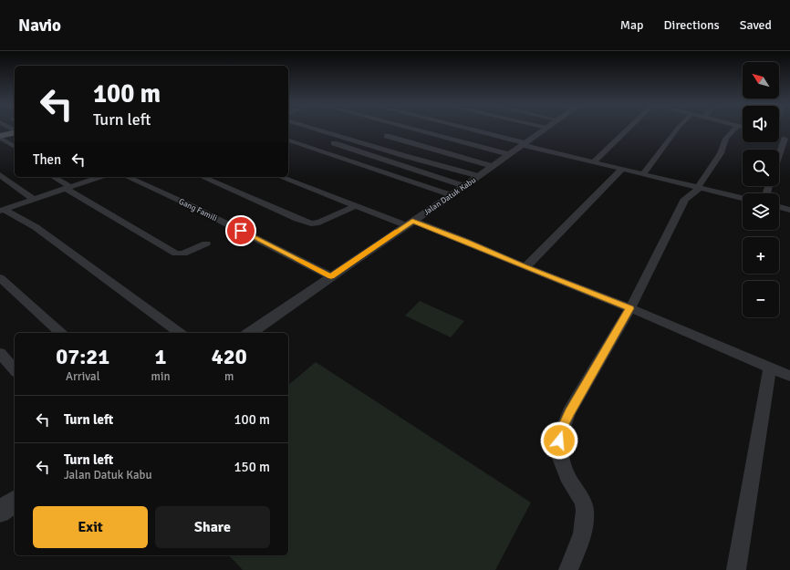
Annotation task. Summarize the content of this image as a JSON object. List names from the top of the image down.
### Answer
{
  "streets": {
    "street": ["Jalan Datuk Kabu", "Gang Famili"]
  },
  "crossings": [
    ["Jalan Datuk Kabu", "Gang Famili"]
  ],
  "north": "top left",
  "page": {
    "header": "Navio",
    "nav": ["Map", "Directions", "Saved"],
    "map_buttons": ["+", "−"],
    "turn": ["100 m", "Turn left"],
    "then": "Then",
    "eta": [
      "07:21",
      "Arrival",
      "1",
      "min",
      "420",
      "m"
    ],
    "list": [
      {
        "name": "Turn left",
        "value": "100 m"
      },
      {
        "name": "Turn left",
        "note": "Jalan Datuk Kabu",
        "value": "150 m"
      }
    ],
    "buttons": ["Exit", "Share"]
  }
}
